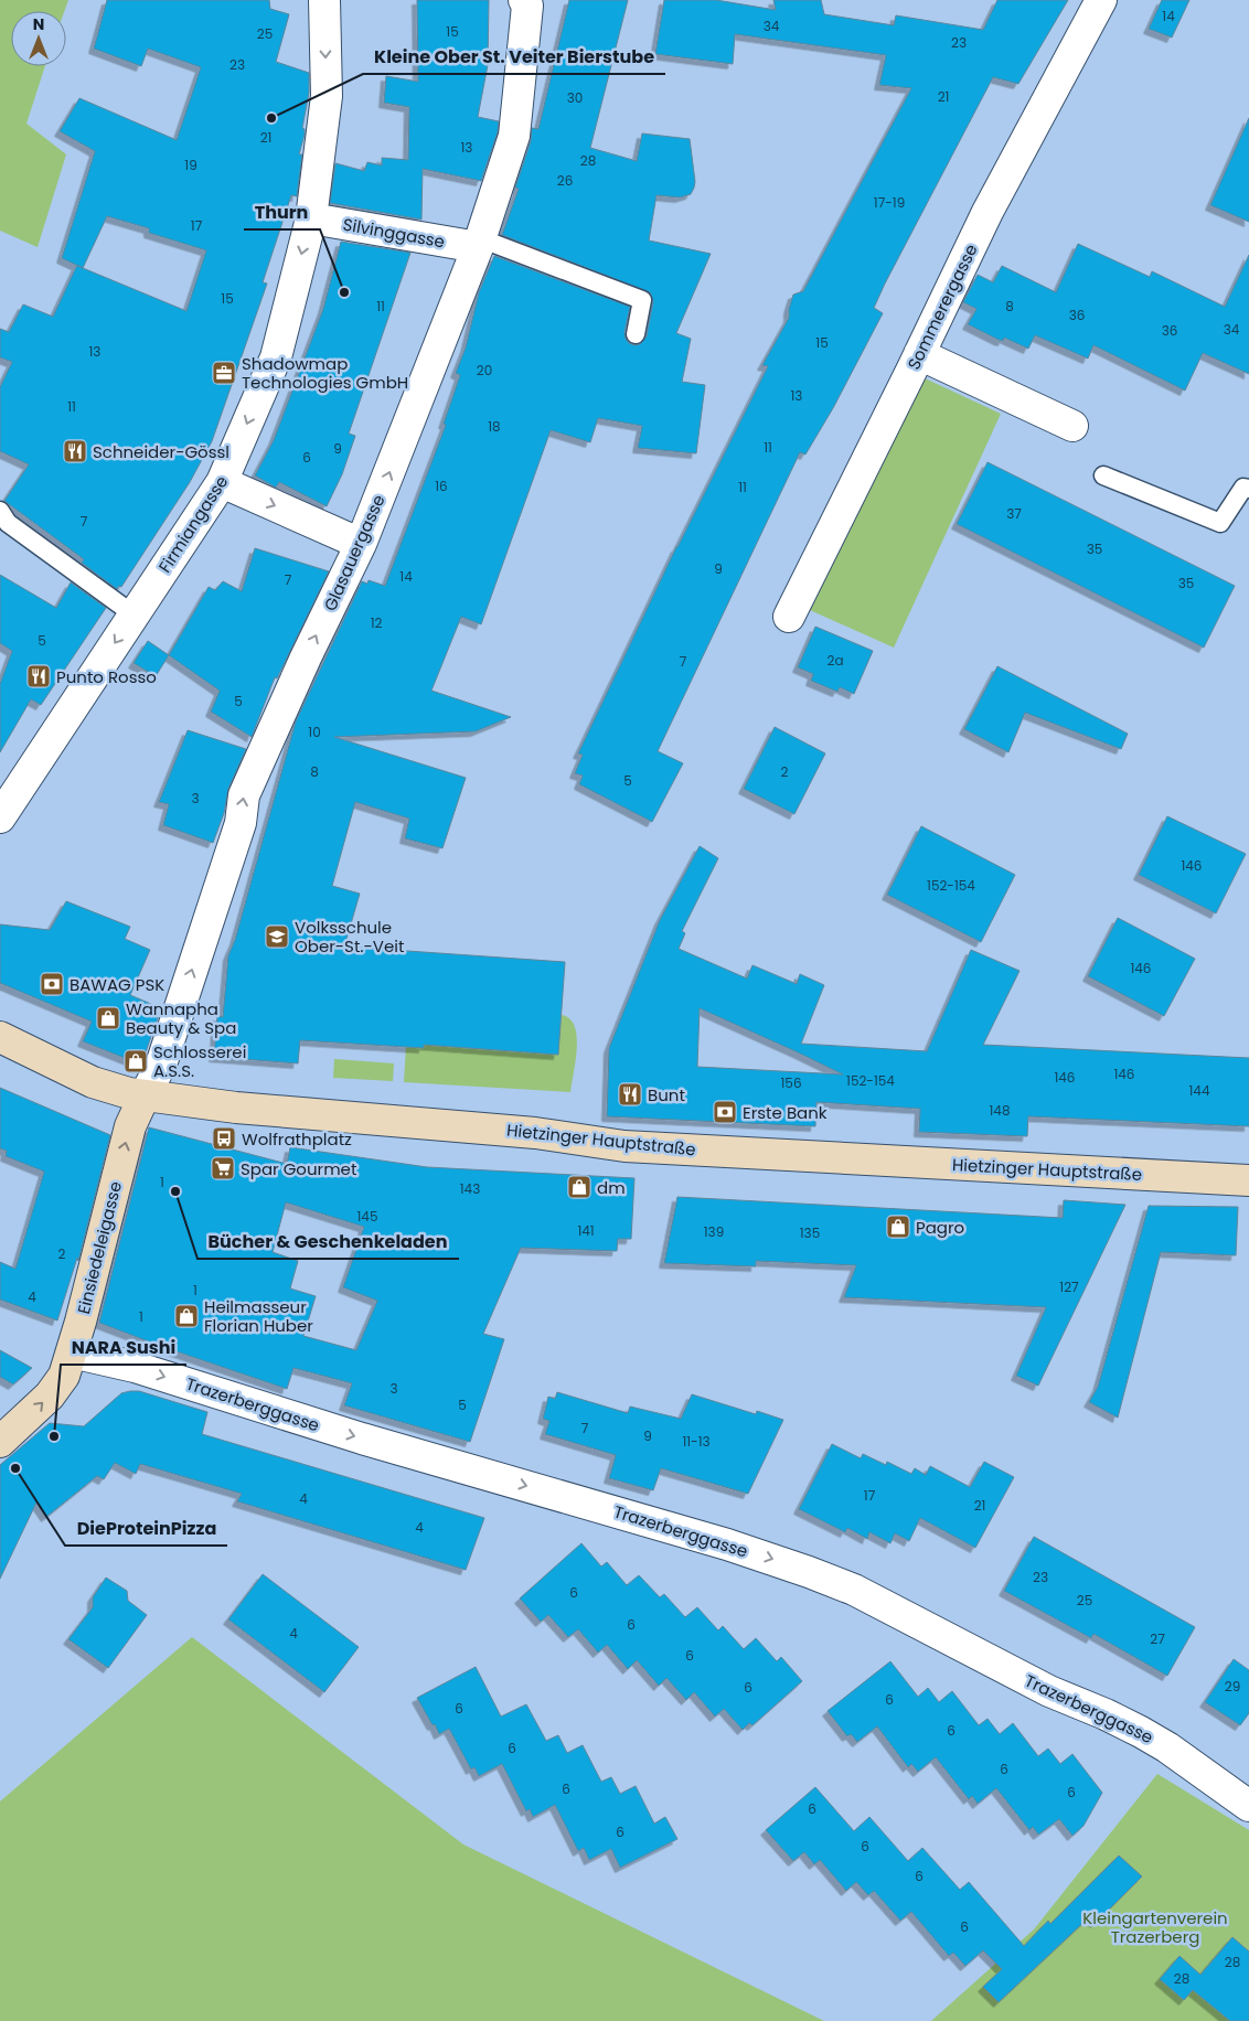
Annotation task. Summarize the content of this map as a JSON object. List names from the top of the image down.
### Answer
{
  "streets": {
    "main road": ["Hietzinger Hauptstraße", "Einsiedeleigasse"],
    "street": [
      "Silvinggasse",
      "Sommerergasse",
      "Firmiangasse",
      "Glasauergasse",
      "Trazerberggasse"
    ]
  },
  "crossings": [
    ["Silvinggasse", "Firmiangasse"],
    ["Silvinggasse", "Glasauergasse"],
    ["Glasauergasse", "Hietzinger Hauptstraße"],
    ["Glasauergasse", "Einsiedeleigasse"],
    ["Hietzinger Hauptstraße", "Einsiedeleigasse"],
    ["Einsiedeleigasse", "Trazerberggasse"]
  ],
  "one_way": [
    "Firmiangasse",
    "Glasauergasse",
    "Einsiedeleigasse",
    "Trazerberggasse"
  ],
  "parks": ["Kleingartenverein Trazerberg"],
  "places": {
    "other": [
      "Kleine Ober St. Veiter Bierstube",
      "Thurn",
      "Bücher & Geschenkeladen",
      "NARA Sushi",
      "DieProteinPizza"
    ],
    "office": ["Shadowmap Technologies GmbH"],
    "restaurant": ["Schneider-Gössl", "Punto Rosso", "Bunt"],
    "school or university": ["Volksschule Ober-St.-Veit"],
    "bank": ["BAWAG PSK", "Erste Bank"],
    "shop": [
      "Wannapha Beauty & Spa",
      "Schlosserei A.S.S.",
      "dm",
      "Pagro",
      "Heilmasseur Florian Huber"
    ],
    "bus stop": ["Wolfrathplatz"],
    "supermarket": ["Spar Gourmet"]
  },
  "house_numbers": [
    "14",
    "34",
    "15",
    "25",
    "23",
    "23",
    "21",
    "30",
    "21",
    "13",
    "28",
    "19",
    "26",
    "17-19",
    "17",
    "15",
    "11",
    "8",
    "36",
    "34",
    "36",
    "15",
    "13",
    "20",
    "13",
    "11",
    "18",
    "11",
    "9",
    "6",
    "16",
    "11",
    "37",
    "7",
    "35",
    "9",
    "14",
    "7",
    "35",
    "12",
    "5",
    "2a",
    "7",
    "5",
    "10",
    "8",
    "2",
    "5",
    "3",
    "146",
    "152-154",
    "146",
    "146",
    "146",
    "152-154",
    "156",
    "144",
    "148",
    "1",
    "143",
    "145",
    "141",
    "139",
    "135",
    "2",
    "127",
    "1",
    "4",
    "1",
    "3",
    "5",
    "7",
    "9",
    "11-13",
    "17",
    "4",
    "21",
    "4",
    "23",
    "6",
    "25",
    "6",
    "4",
    "27",
    "6",
    "29",
    "6",
    "6",
    "6",
    "6",
    "6",
    "6",
    "6",
    "6",
    "6",
    "6",
    "6",
    "6",
    "6",
    "28",
    "28"
  ],
  "north": "top"
}
